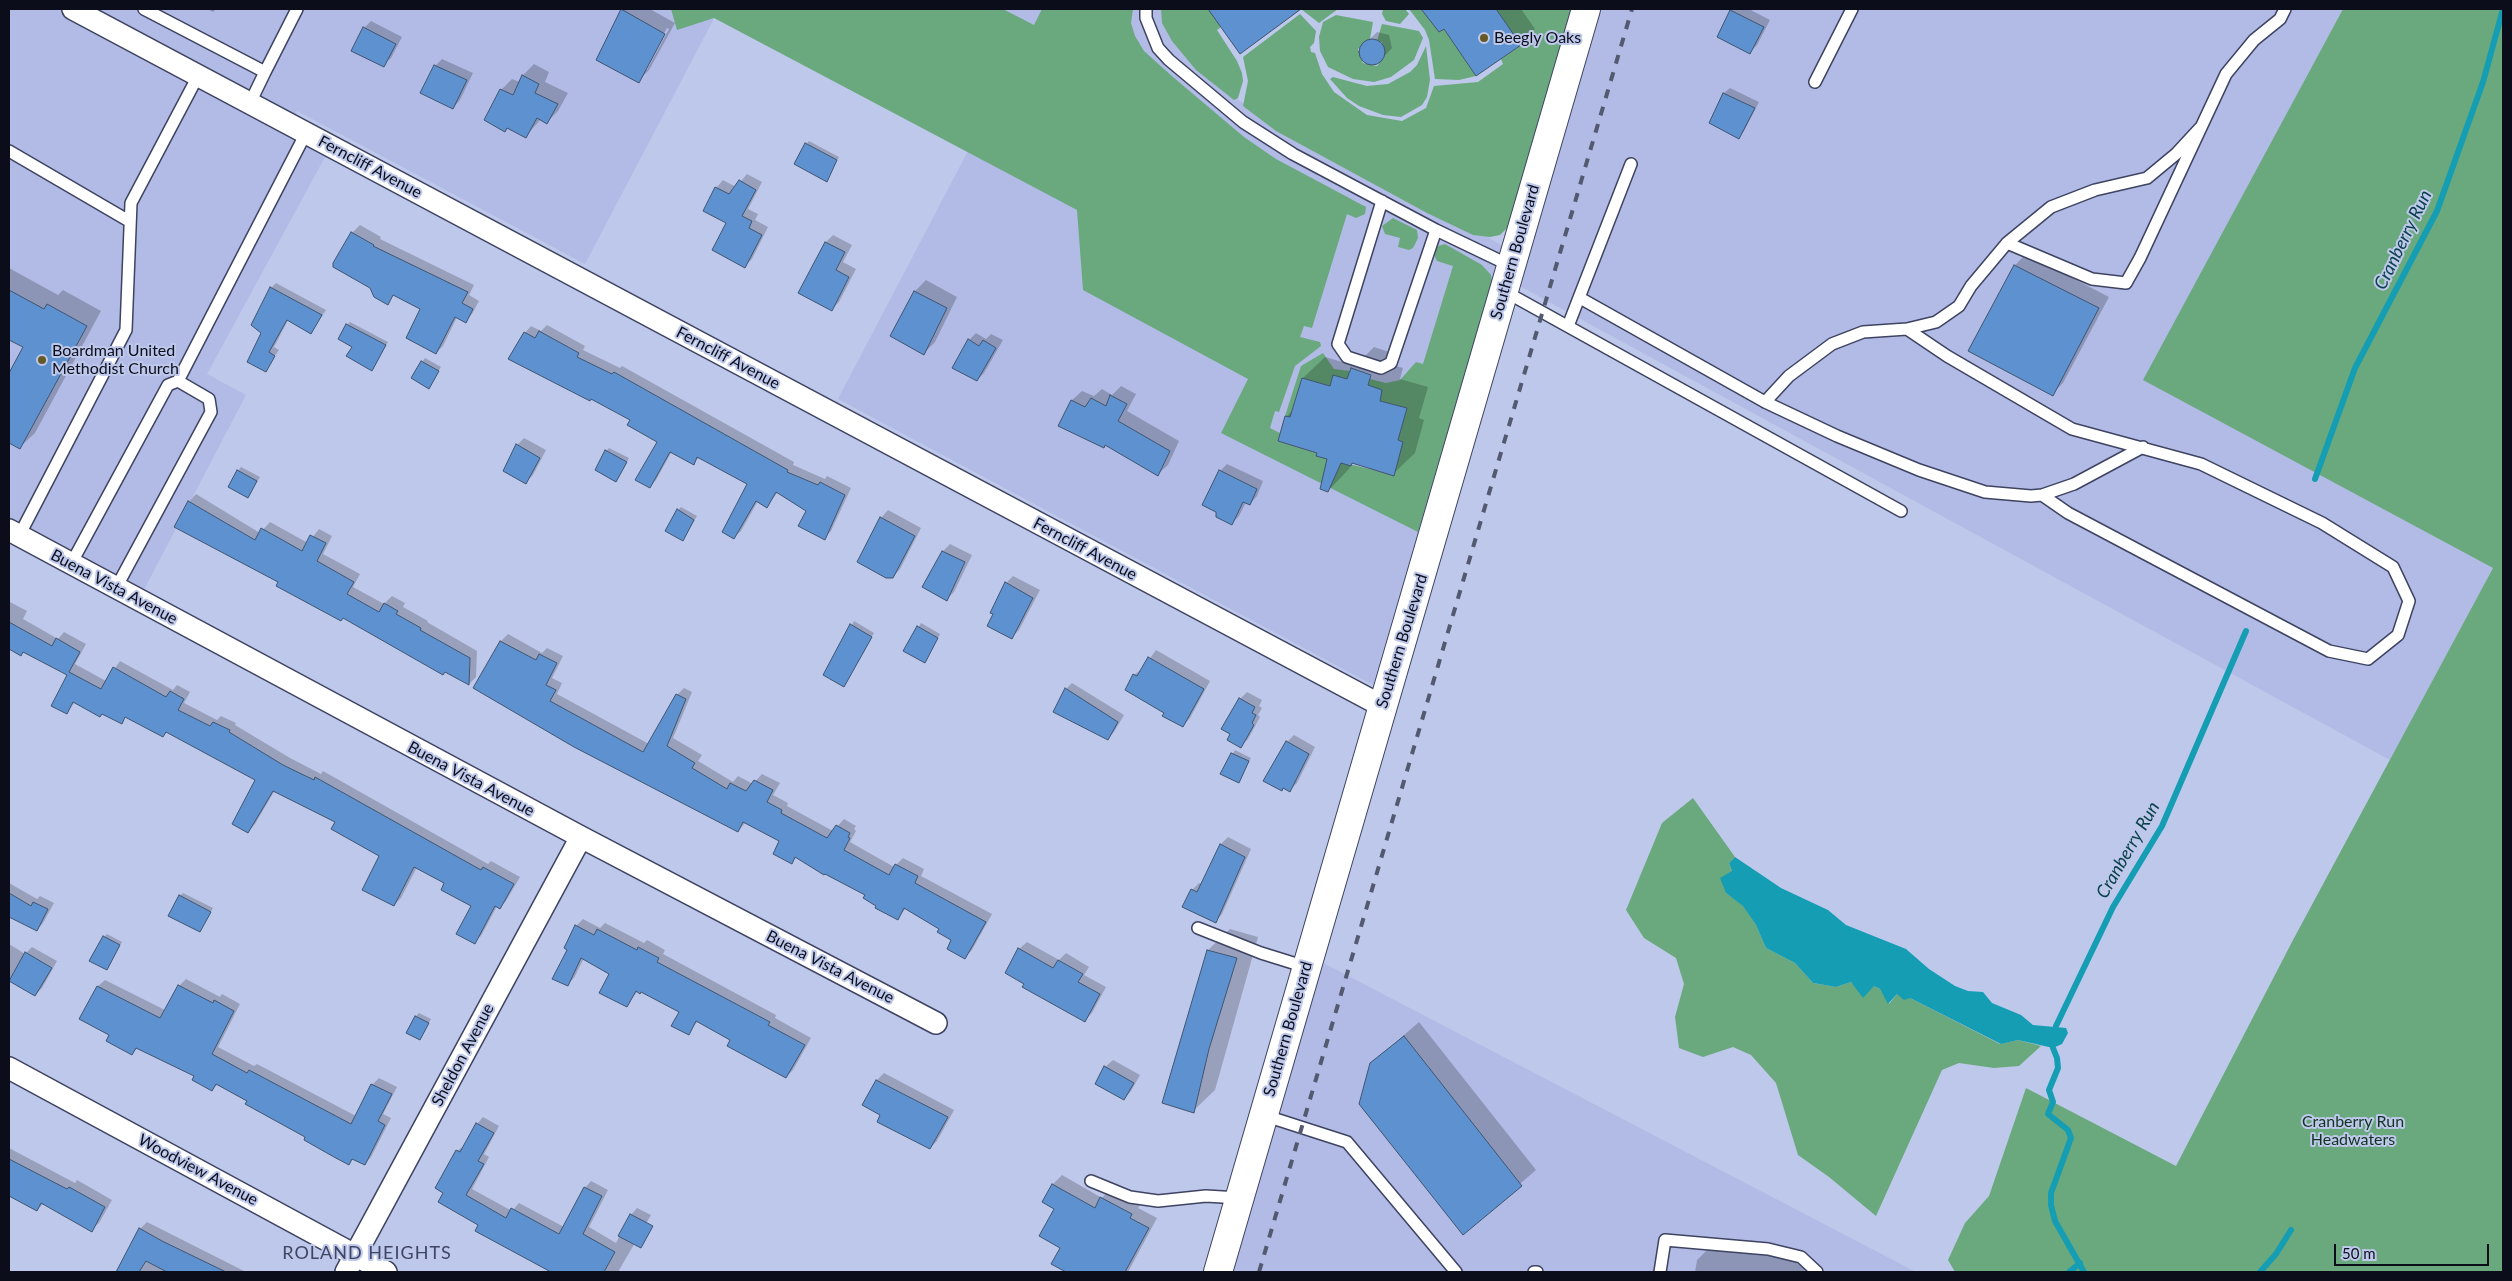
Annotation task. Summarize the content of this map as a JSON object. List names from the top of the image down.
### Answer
{
  "streets": {
    "street": [
      "Ferncliff Avenue",
      "Southern Boulevard",
      "Buena Vista Avenue",
      "Sheldon Avenue",
      "Woodview Avenue"
    ]
  },
  "crossings": [
    ["Ferncliff Avenue", "Southern Boulevard"],
    ["Buena Vista Avenue", "Sheldon Avenue"],
    ["Sheldon Avenue", "Woodview Avenue"]
  ],
  "districts": ["ROLAND HEIGHTS"],
  "water": ["Cranberry Run"],
  "parks": ["Cranberry Run Headwaters"],
  "places": ["Beegly Oaks", "Boardman United Methodist Church"],
  "scale_bar": "50 m"
}
